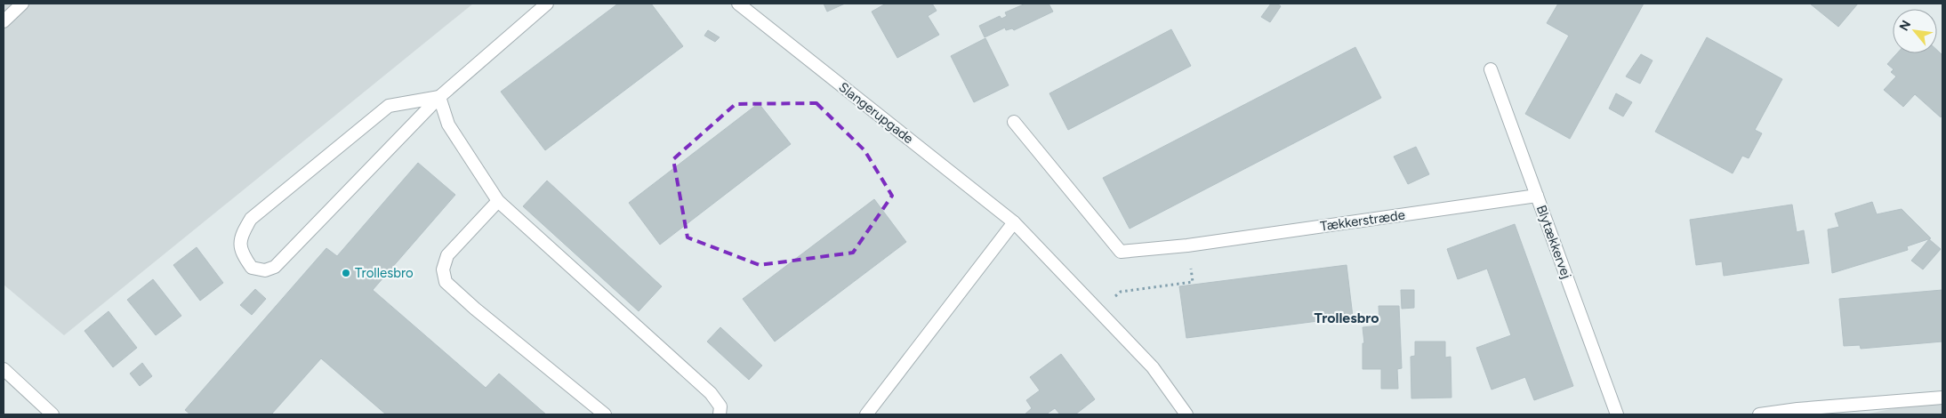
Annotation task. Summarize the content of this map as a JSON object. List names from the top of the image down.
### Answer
{
  "streets": {
    "street": ["Slangerupgade", "Tækkerstræde", "Blytækkervej"]
  },
  "crossings": [
    ["Tækkerstræde", "Blytækkervej"]
  ],
  "districts": ["Trollesbro"],
  "places": ["Trollesbro"],
  "north": "top left"
}
